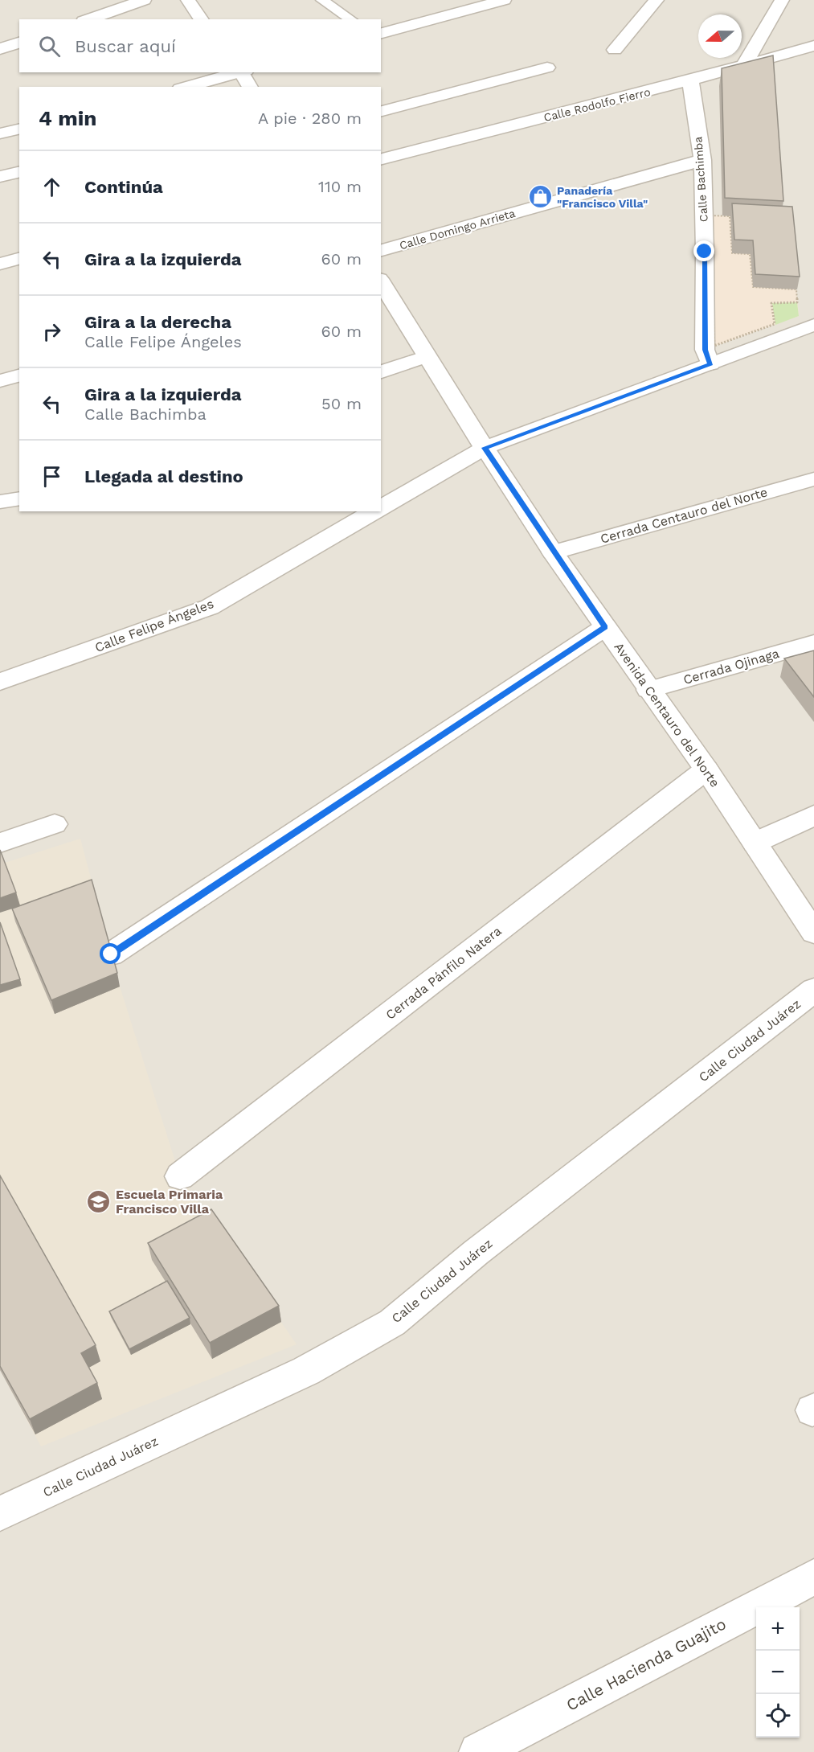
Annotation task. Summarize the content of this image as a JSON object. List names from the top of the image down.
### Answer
{
  "streets": {
    "street": [
      "Calle Rodolfo Fierro",
      "Calle Bachimba",
      "Calle Domingo Arrieta",
      "Cerrada Centauro del Norte",
      "Calle Felipe Ángeles",
      "Cerrada Ojinaga",
      "Avenida Centauro del Norte",
      "Cerrada Pánfilo Natera",
      "Calle Ciudad Juárez",
      "Calle Hacienda Guajito"
    ]
  },
  "crossings": [
    ["Calle Rodolfo Fierro", "Calle Bachimba"],
    ["Calle Bachimba", "Calle Domingo Arrieta"],
    ["Calle Bachimba", "Calle Felipe Ángeles"],
    ["Cerrada Centauro del Norte", "Avenida Centauro del Norte"],
    ["Calle Felipe Ángeles", "Avenida Centauro del Norte"],
    ["Cerrada Ojinaga", "Avenida Centauro del Norte"],
    ["Avenida Centauro del Norte", "Cerrada Pánfilo Natera"]
  ],
  "places": {
    "shop": ["Panadería \"Francisco Villa\""],
    "school or university": ["Escuela Primaria Francisco Villa"]
  },
  "north": "left",
  "page": {
    "search": "Buscar aquí",
    "heading": ["4 min", "A pie · 280 m"],
    "list": [
      ["Continúa", "110 m"],
      ["Gira a la izquierda", "60 m"],
      ["Gira a la derecha", "Calle Felipe Ángeles", "60 m"],
      ["Gira a la izquierda", "Calle Bachimba", "50 m"],
      "Llegada al destino"
    ],
    "map_buttons": ["+", "−"]
  }
}
